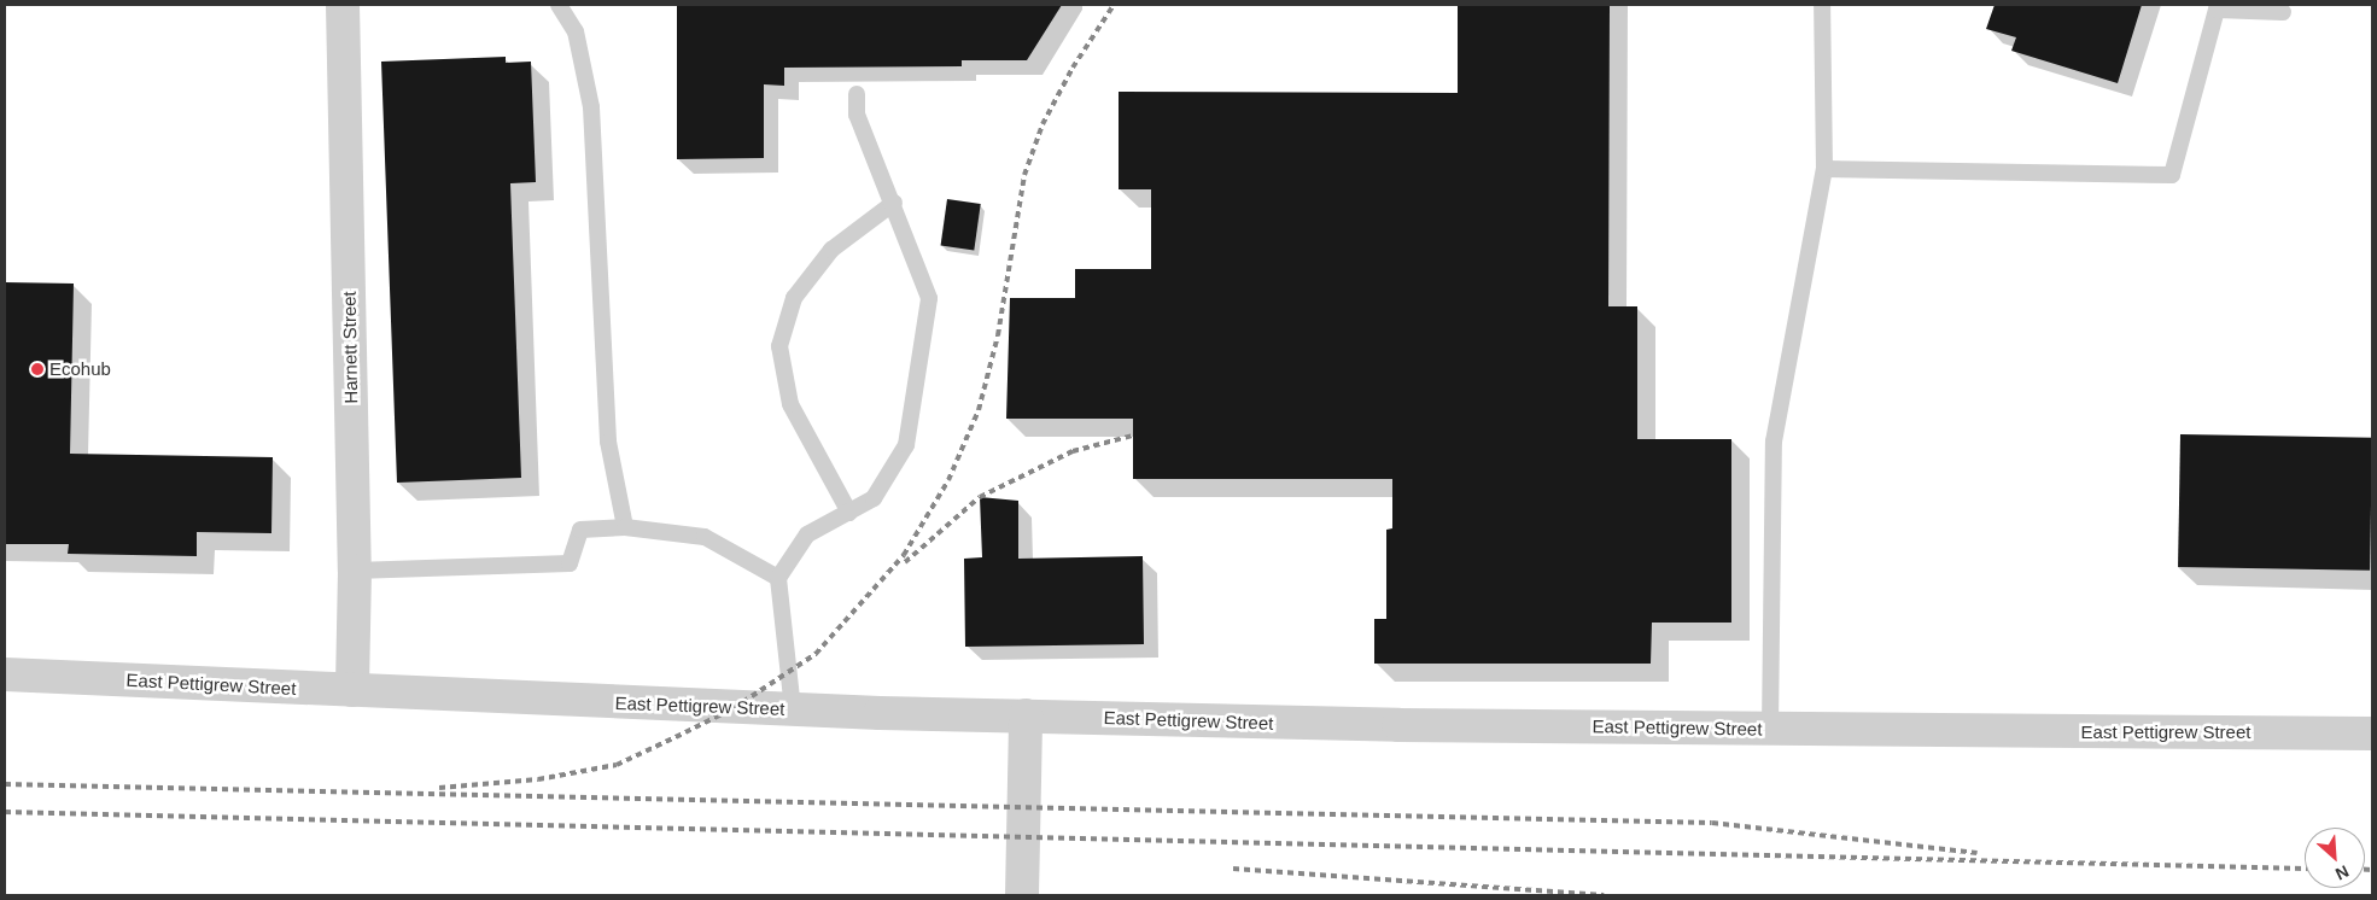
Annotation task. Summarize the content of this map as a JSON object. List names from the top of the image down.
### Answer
{
  "streets": {
    "street": ["Harnett Street", "East Pettigrew Street"]
  },
  "crossings": [
    ["Harnett Street", "East Pettigrew Street"]
  ],
  "places": ["Ecohub"],
  "north": "bottom right"
}
